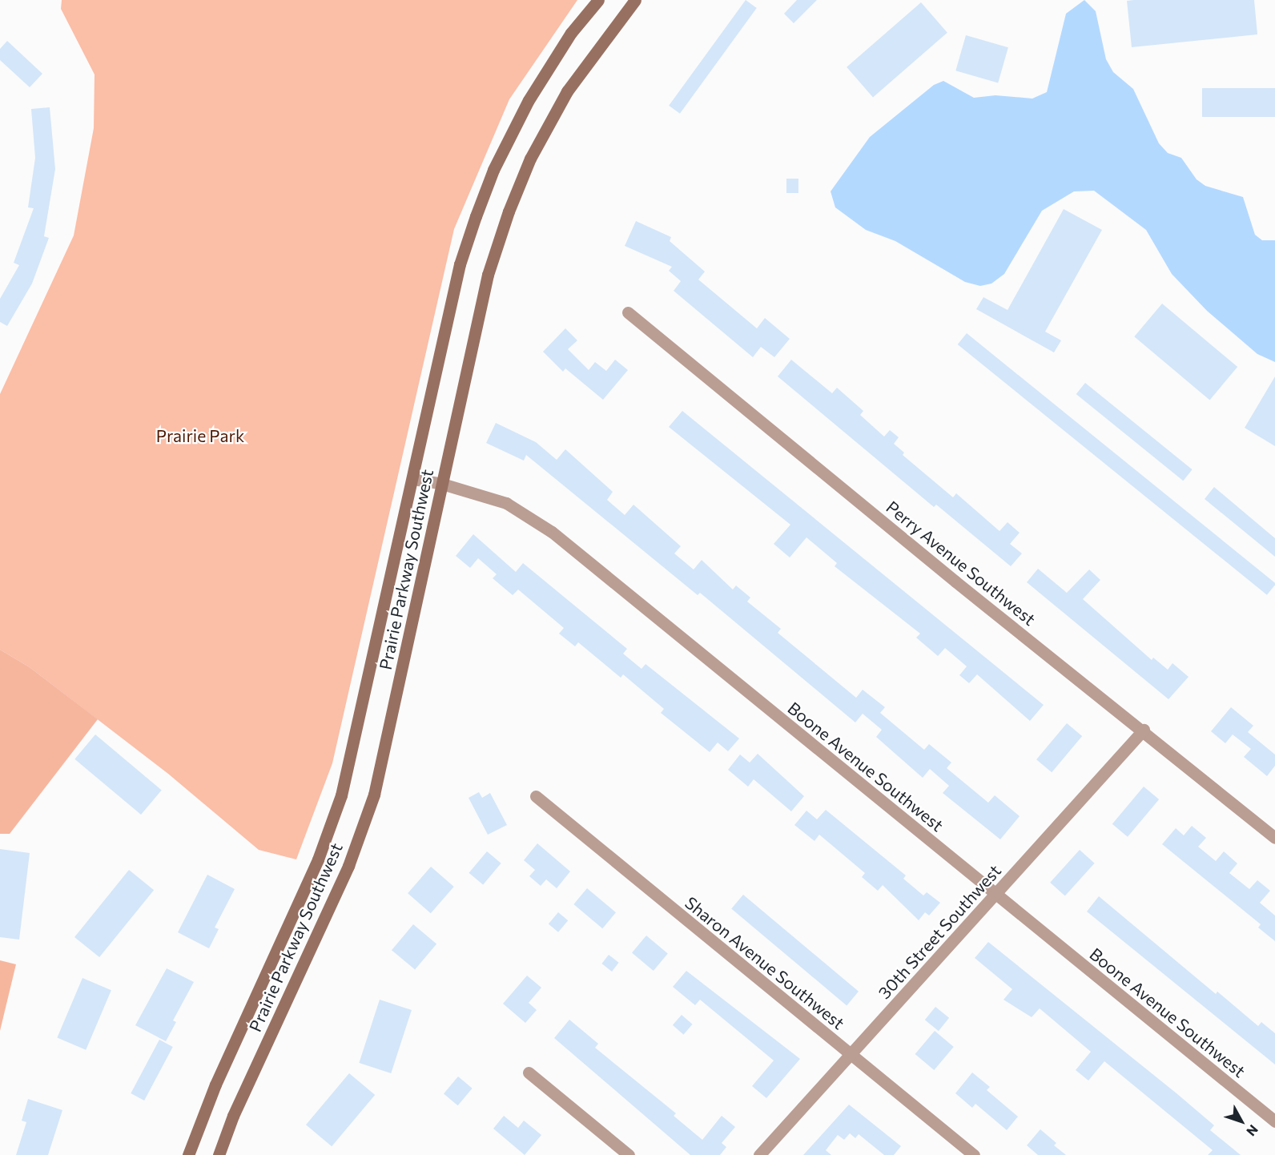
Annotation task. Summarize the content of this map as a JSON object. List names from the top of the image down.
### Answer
{
  "streets": {
    "street": [
      "Perry Avenue Southwest",
      "Prairie Parkway Southwest",
      "Boone Avenue Southwest",
      "30th Street Southwest",
      "Sharon Avenue Southwest"
    ]
  },
  "crossings": [
    ["Perry Avenue Southwest", "30th Street Southwest"],
    ["Prairie Parkway Southwest", "Boone Avenue Southwest"],
    ["Boone Avenue Southwest", "30th Street Southwest"],
    ["30th Street Southwest", "Sharon Avenue Southwest"]
  ],
  "parks": ["Prairie Park"],
  "north": "bottom right"
}
